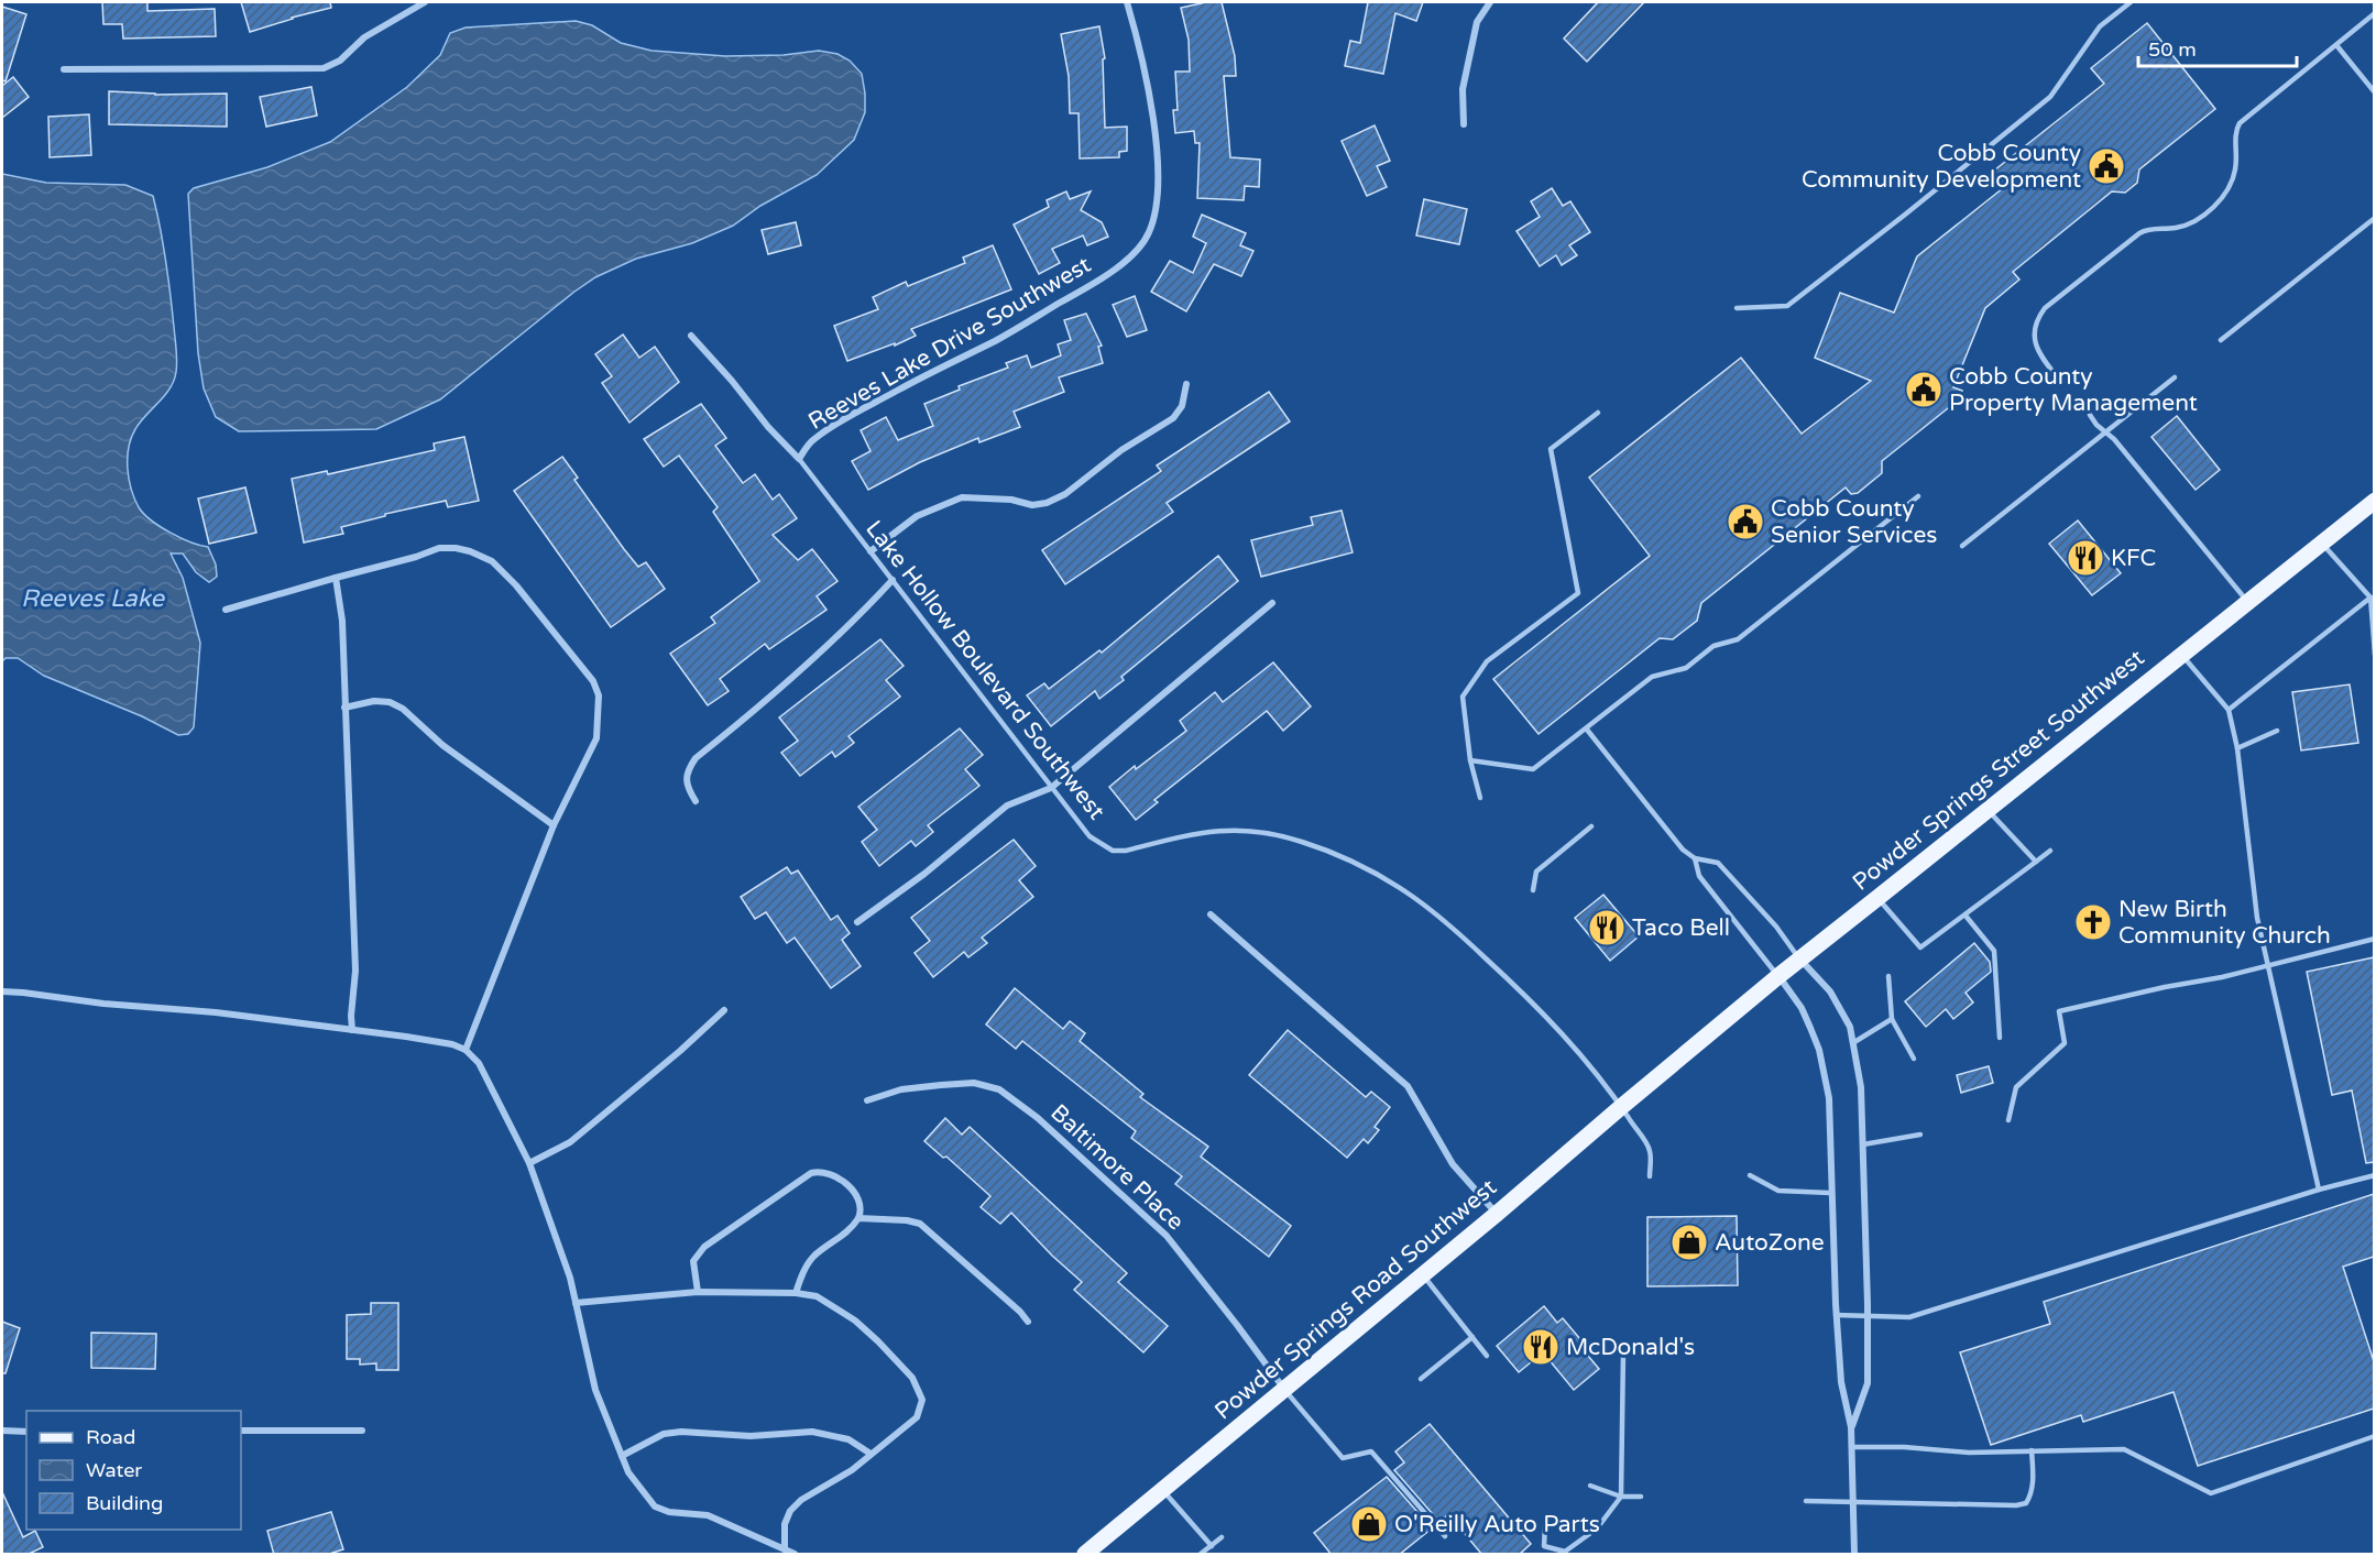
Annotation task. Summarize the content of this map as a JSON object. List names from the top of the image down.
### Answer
{
  "streets": {
    "main road": ["Powder Springs Street Southwest", "Powder Springs Road Southwest"],
    "street": ["Reeves Lake Drive Southwest", "Baltimore Place"],
    "lane": ["Lake Hollow Boulevard Southwest"]
  },
  "crossings": [
    ["Reeves Lake Drive Southwest", "Lake Hollow Boulevard Southwest"],
    ["Lake Hollow Boulevard Southwest", "Powder Springs Road Southwest"],
    ["Powder Springs Street Southwest", "Powder Springs Road Southwest"],
    ["Baltimore Place", "Powder Springs Road Southwest"]
  ],
  "water": ["Reeves Lake"],
  "places": {
    "public building": ["Cobb County Community Development", "Cobb County Property Management", "Cobb County Senior Services"],
    "restaurant": ["KFC", "Taco Bell", "McDonald's"],
    "church": ["New Birth Community Church"],
    "shop": ["AutoZone", "O'Reilly Auto Parts"]
  },
  "legend": ["Road", "Water", "Building"],
  "scale_bar": "50 m"
}
